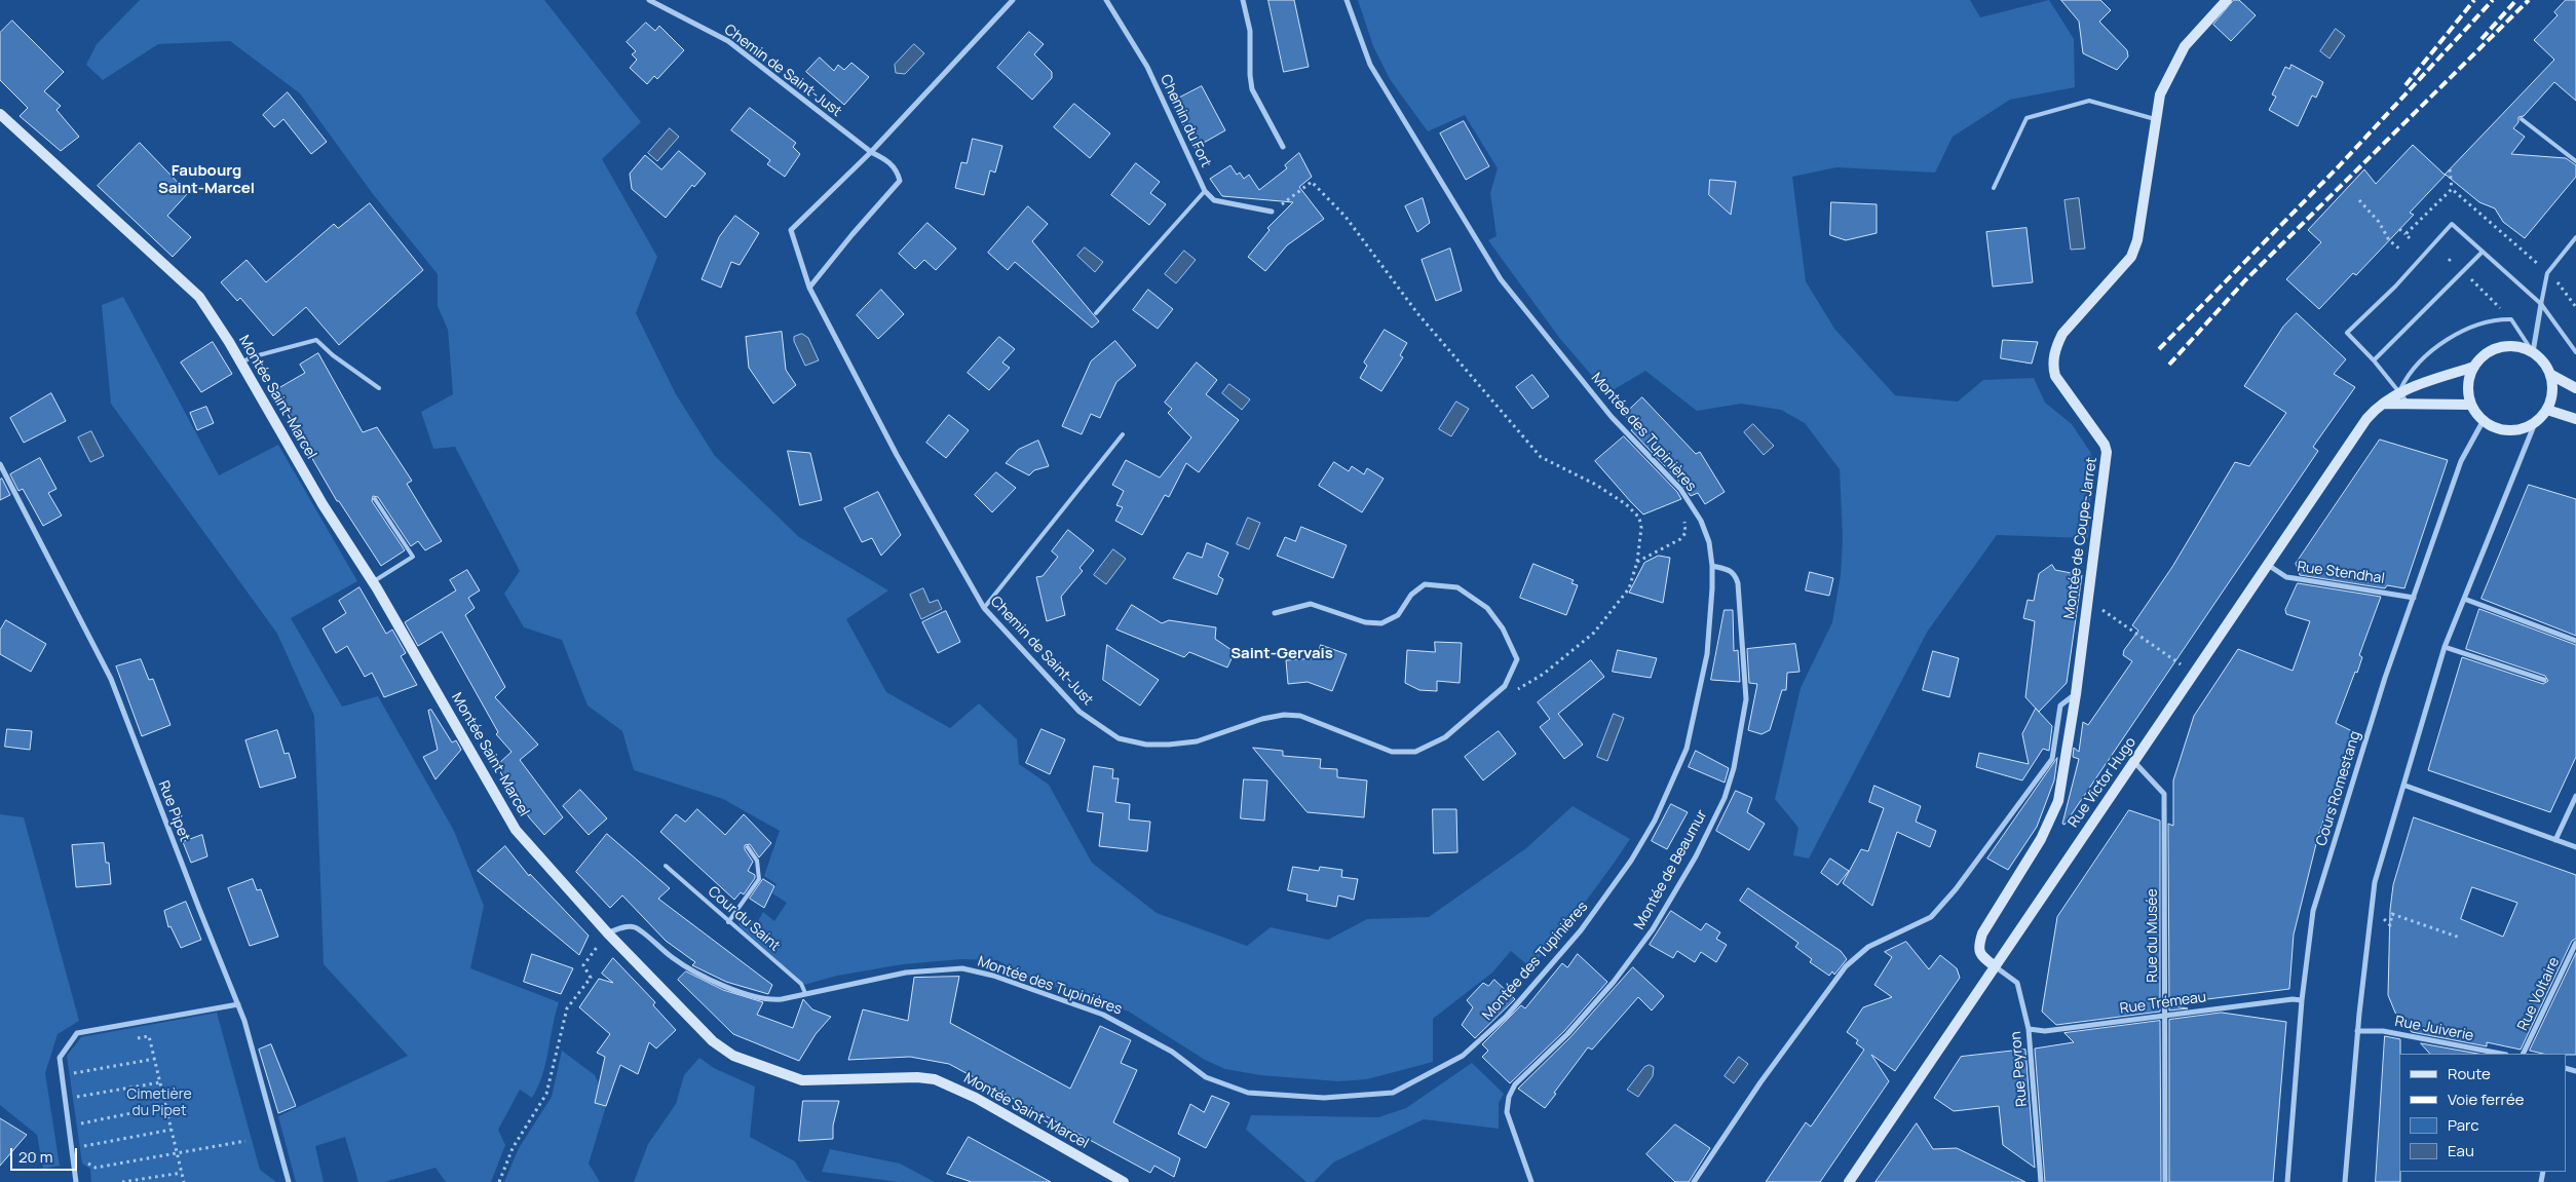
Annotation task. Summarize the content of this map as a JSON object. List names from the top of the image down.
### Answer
{
  "streets": {
    "main road": ["Montée Saint-Marcel", "Montée de Coupe-Jarret", "Rue Victor Hugo"],
    "street": [
      "Chemin de Saint-Just",
      "Chemin du Fort",
      "Montée des Tupinières",
      "Rue Stendhal",
      "Cours Romestang",
      "Rue Pipet",
      "Montée de Beaumur",
      "Rue du Musée",
      "Rue Voltaire",
      "Rue Trémeau",
      "Rue Juiverie",
      "Rue Peyron"
    ],
    "lane": ["Cour du Saint"]
  },
  "crossings": [
    ["Montée Saint-Marcel", "Montée des Tupinières"],
    ["Montée des Tupinières", "Montée de Beaumur"],
    ["Montée des Tupinières", "Cour du Saint"],
    ["Montée de Coupe-Jarret", "Rue Victor Hugo"],
    ["Montée de Coupe-Jarret", "Rue Peyron"],
    ["Rue Stendhal", "Rue Victor Hugo"],
    ["Rue Stendhal", "Cours Romestang"],
    ["Rue Victor Hugo", "Cours Romestang"],
    ["Rue Victor Hugo", "Rue du Musée"],
    ["Rue Victor Hugo", "Rue Peyron"],
    ["Cours Romestang", "Rue Trémeau"],
    ["Rue du Musée", "Rue Trémeau"],
    ["Rue Trémeau", "Rue Peyron"]
  ],
  "districts": ["Faubourg Saint-Marcel", "Saint-Gervais"],
  "parks": ["Cimetière du Pipet"],
  "legend": [
    "Route",
    "Voie ferrée",
    "Parc",
    "Eau"
  ],
  "scale_bar": "20 m"
}
